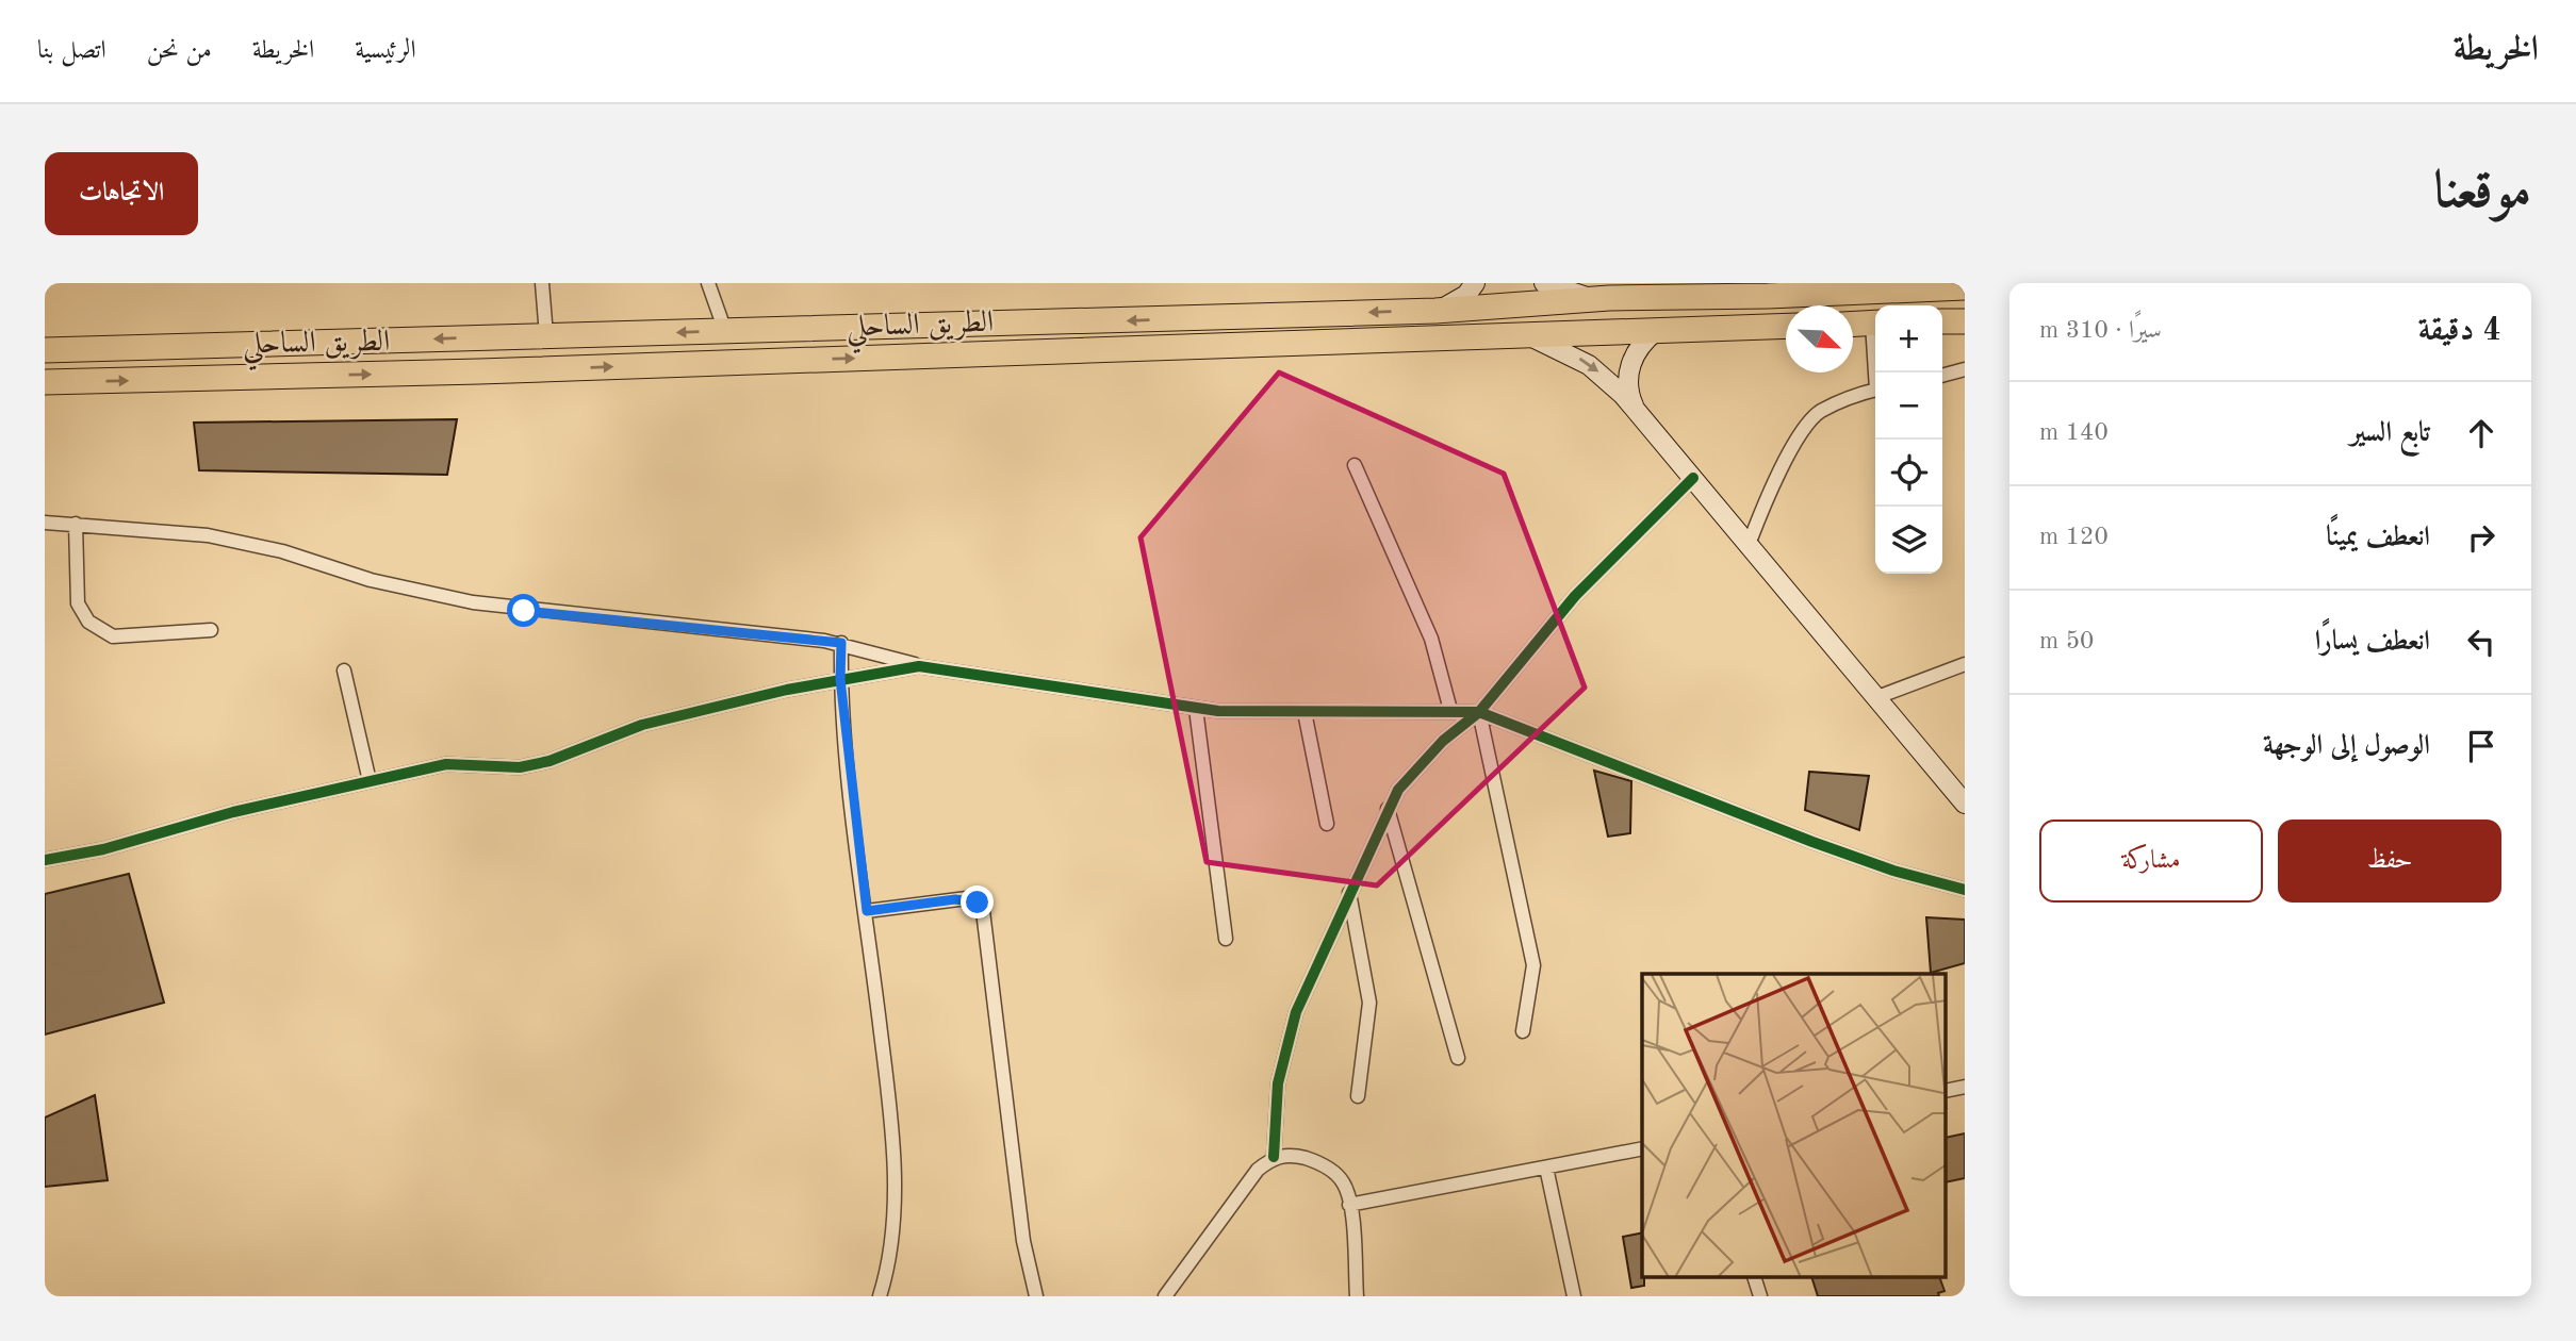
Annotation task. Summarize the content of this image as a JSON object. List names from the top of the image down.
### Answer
{
  "streets": {
    "highway": ["الطريق الساحلي"]
  },
  "north": "bottom right",
  "page": {
    "header": "الخريطة",
    "nav": [
      "الرئيسية",
      "الخريطة",
      "من نحن",
      "اتصل بنا"
    ],
    "title": "موقعنا",
    "buttons": [
      "الاتجاهات",
      ["حفظ", "مشاركة"]
    ],
    "heading": ["4 دقيقة", "سيرًا · 310 m"],
    "map_buttons": ["+", "−"],
    "list": [
      ["تابع السير", "140 m"],
      ["انعطف يمينًا", "120 m"],
      ["انعطف يسارًا", "50 m"],
      "الوصول إلى الوجهة"
    ]
  }
}
